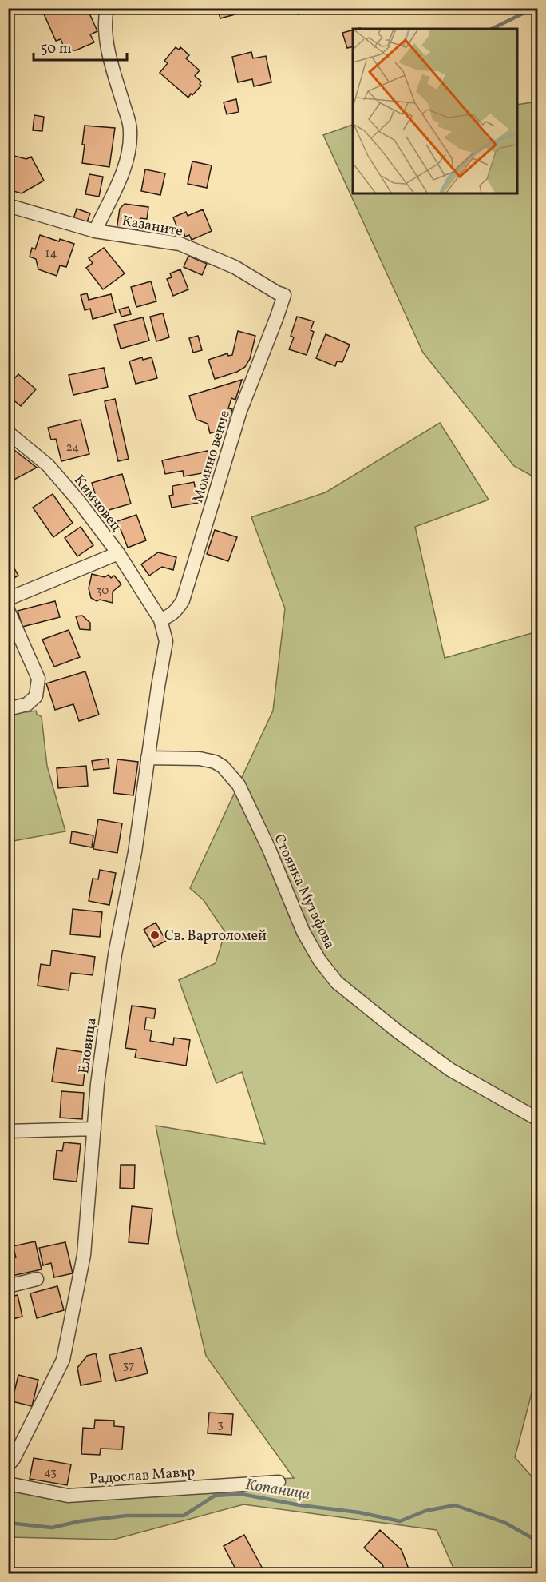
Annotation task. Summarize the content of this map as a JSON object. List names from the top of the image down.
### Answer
{
  "streets": {
    "street": [
      "Казаните",
      "Момино венче",
      "Кимчовец",
      "Стоянка Мутафова",
      "Еловица",
      "Радослав Мавър"
    ]
  },
  "crossings": [
    ["Казаните", "Момино венче"],
    ["Момино венче", "Еловица"],
    ["Кимчовец", "Еловица"],
    ["Стоянка Мутафова", "Еловица"]
  ],
  "water": ["Копаница"],
  "places": ["Св. Вартоломей"],
  "house_numbers": [
    "14",
    "24",
    "30",
    "37",
    "3",
    "43"
  ],
  "scale_bar": "50 m"
}
